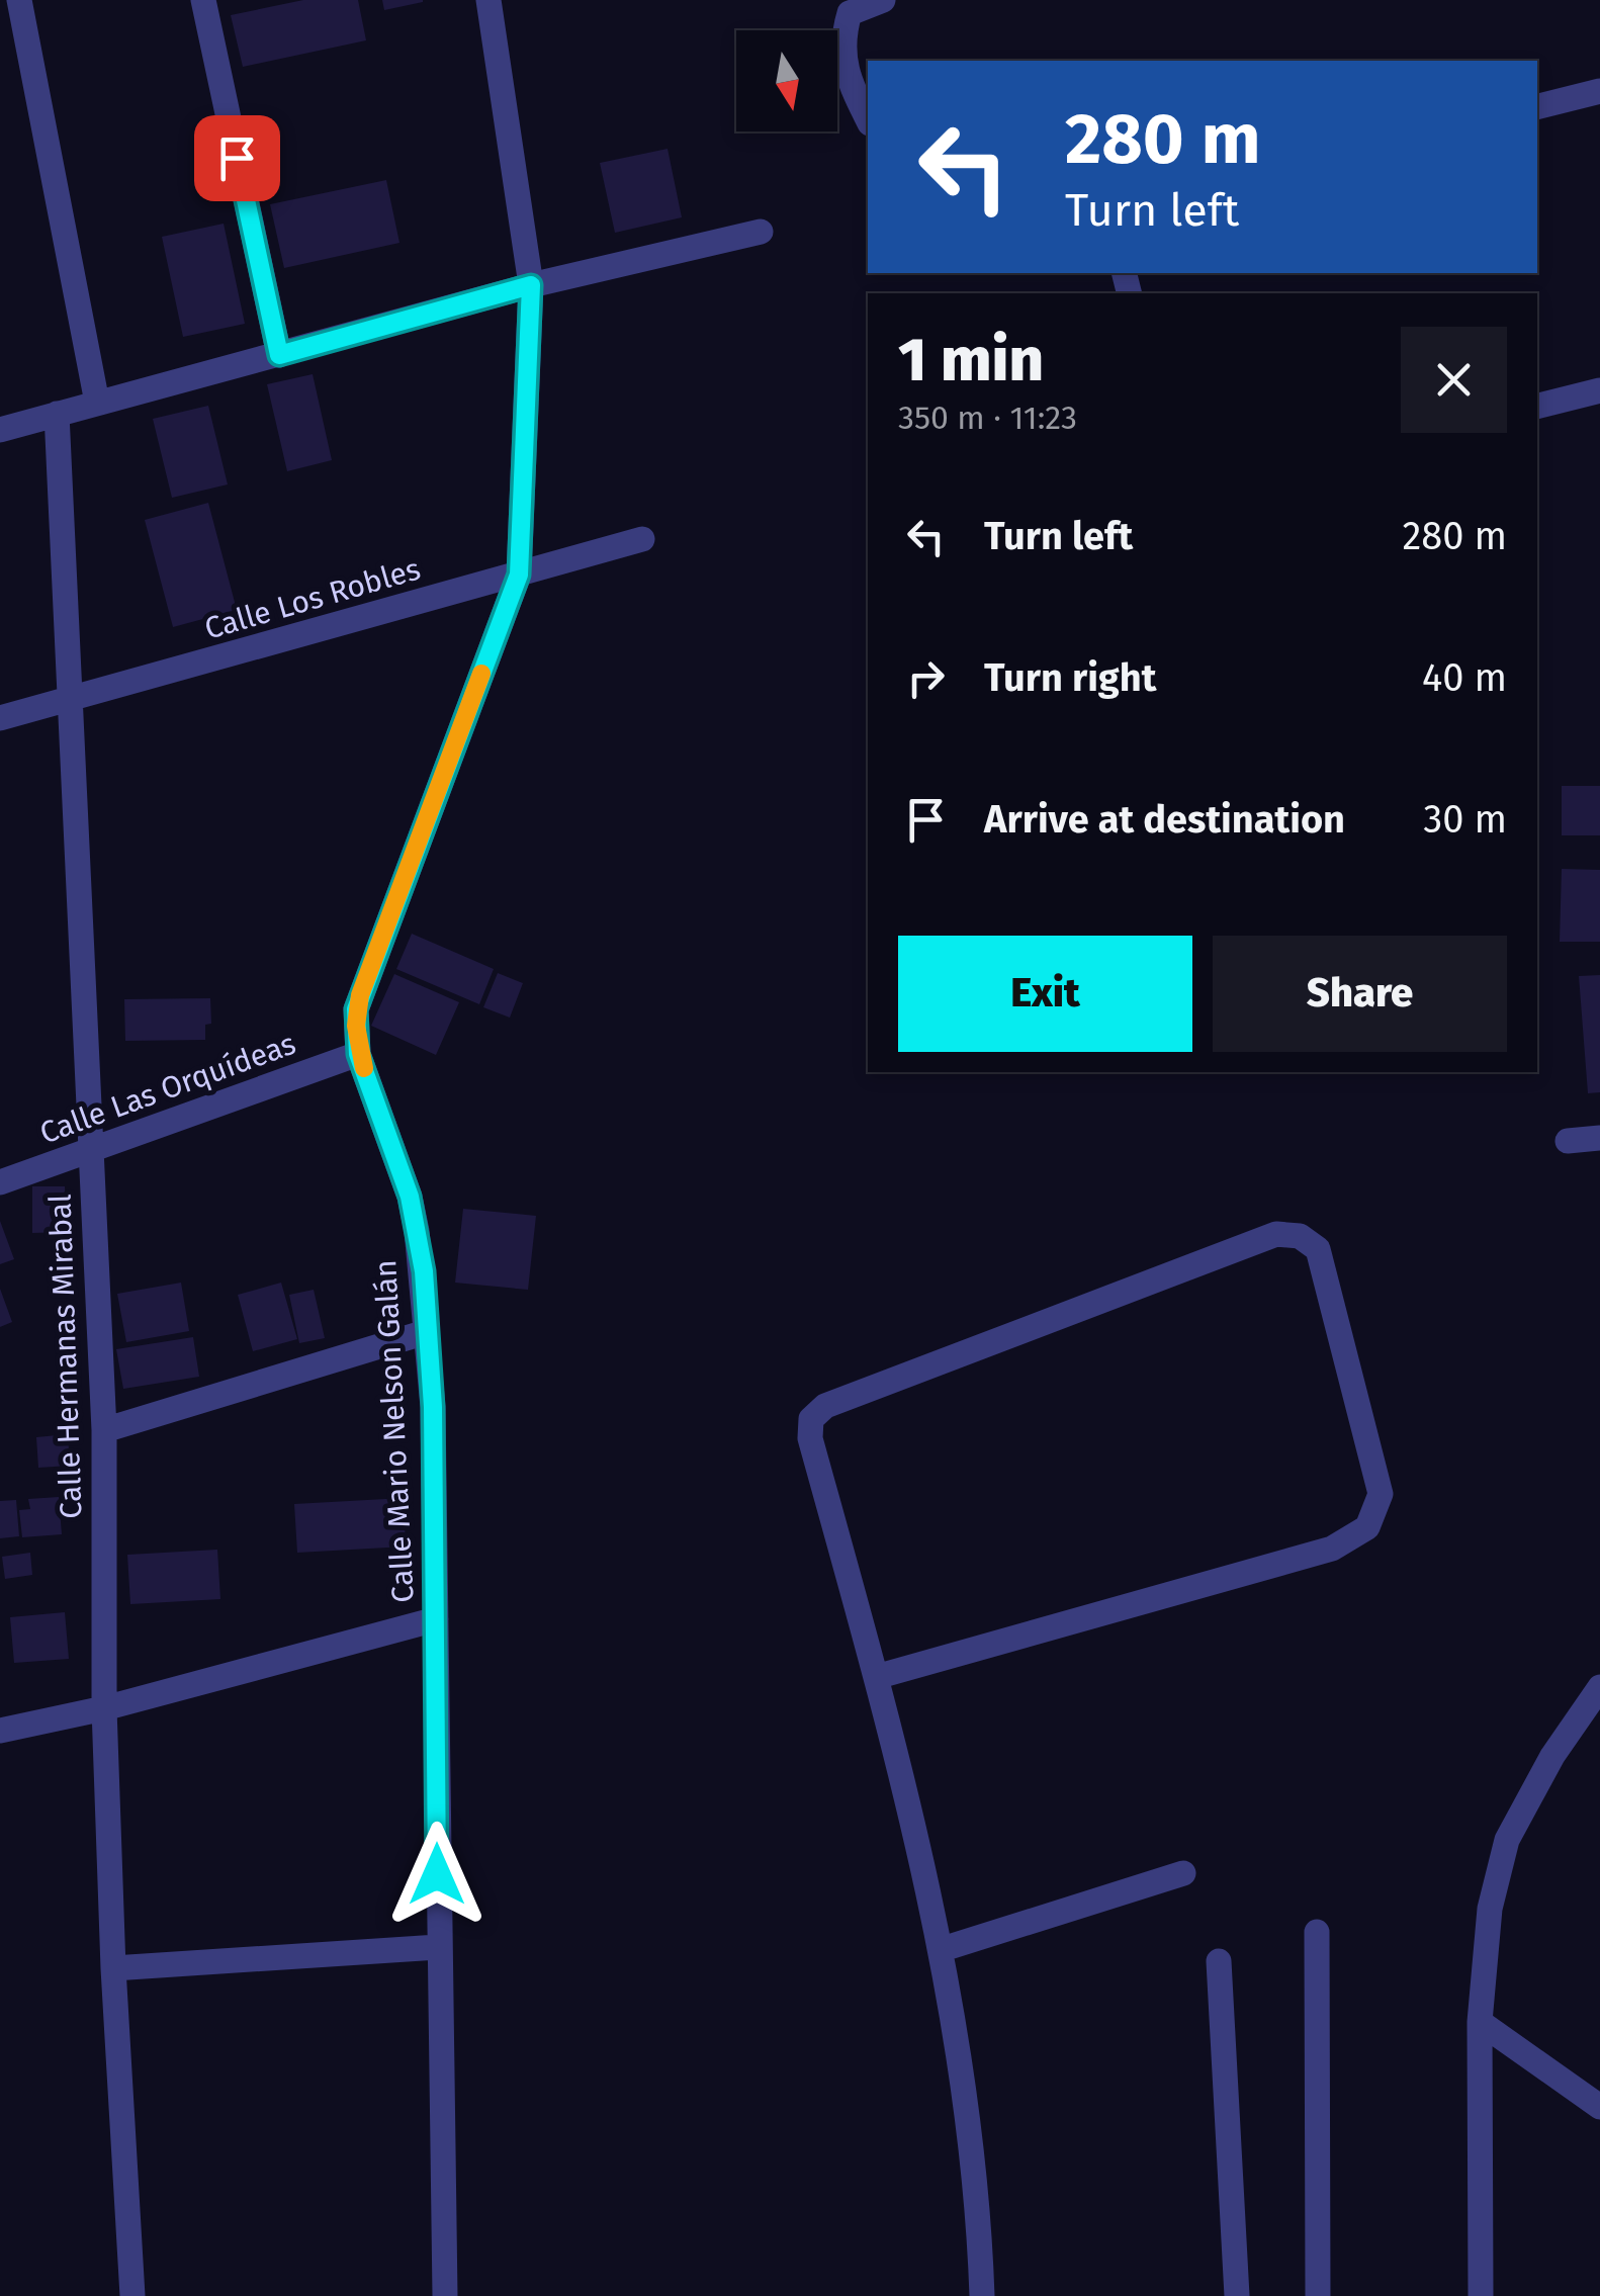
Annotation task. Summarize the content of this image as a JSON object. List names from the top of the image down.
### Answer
{
  "streets": {
    "street": [
      "Calle Los Robles",
      "Calle Las Orquídeas",
      "Calle Hermanas Mirabal",
      "Calle Mario Nelson Galán"
    ]
  },
  "crossings": [
    ["Calle Los Robles", "Calle Hermanas Mirabal"],
    ["Calle Los Robles", "Calle Mario Nelson Galán"],
    ["Calle Las Orquídeas", "Calle Hermanas Mirabal"],
    ["Calle Las Orquídeas", "Calle Mario Nelson Galán"]
  ],
  "north": "bottom",
  "page": {
    "turn": ["280 m", "Turn left"],
    "heading": ["1 min", "350 m · 11:23"],
    "list": [
      {
        "name": "Turn left",
        "value": "280 m"
      },
      {
        "name": "Turn right",
        "value": "40 m"
      },
      {
        "name": "Arrive at destination",
        "value": "30 m"
      }
    ],
    "buttons": ["Exit", "Share"]
  }
}
